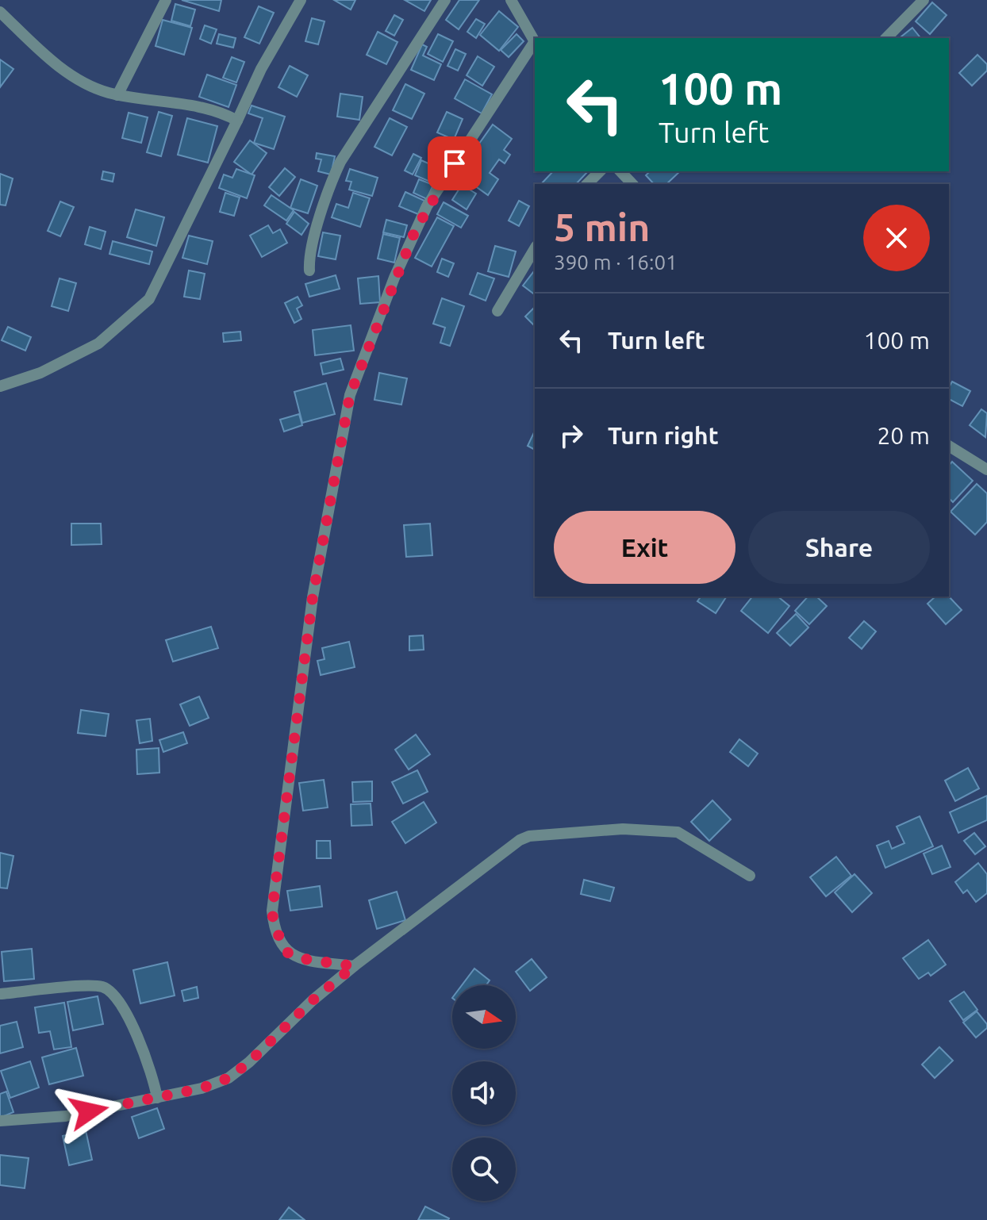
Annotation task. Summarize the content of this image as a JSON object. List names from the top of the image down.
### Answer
{
  "north": "right",
  "page": {
    "turn": ["100 m", "Turn left"],
    "heading": ["5 min", "390 m · 16:01"],
    "list": [
      {
        "name": "Turn left",
        "value": "100 m"
      },
      {
        "name": "Turn right",
        "value": "20 m"
      }
    ],
    "buttons": ["Exit", "Share"]
  }
}
